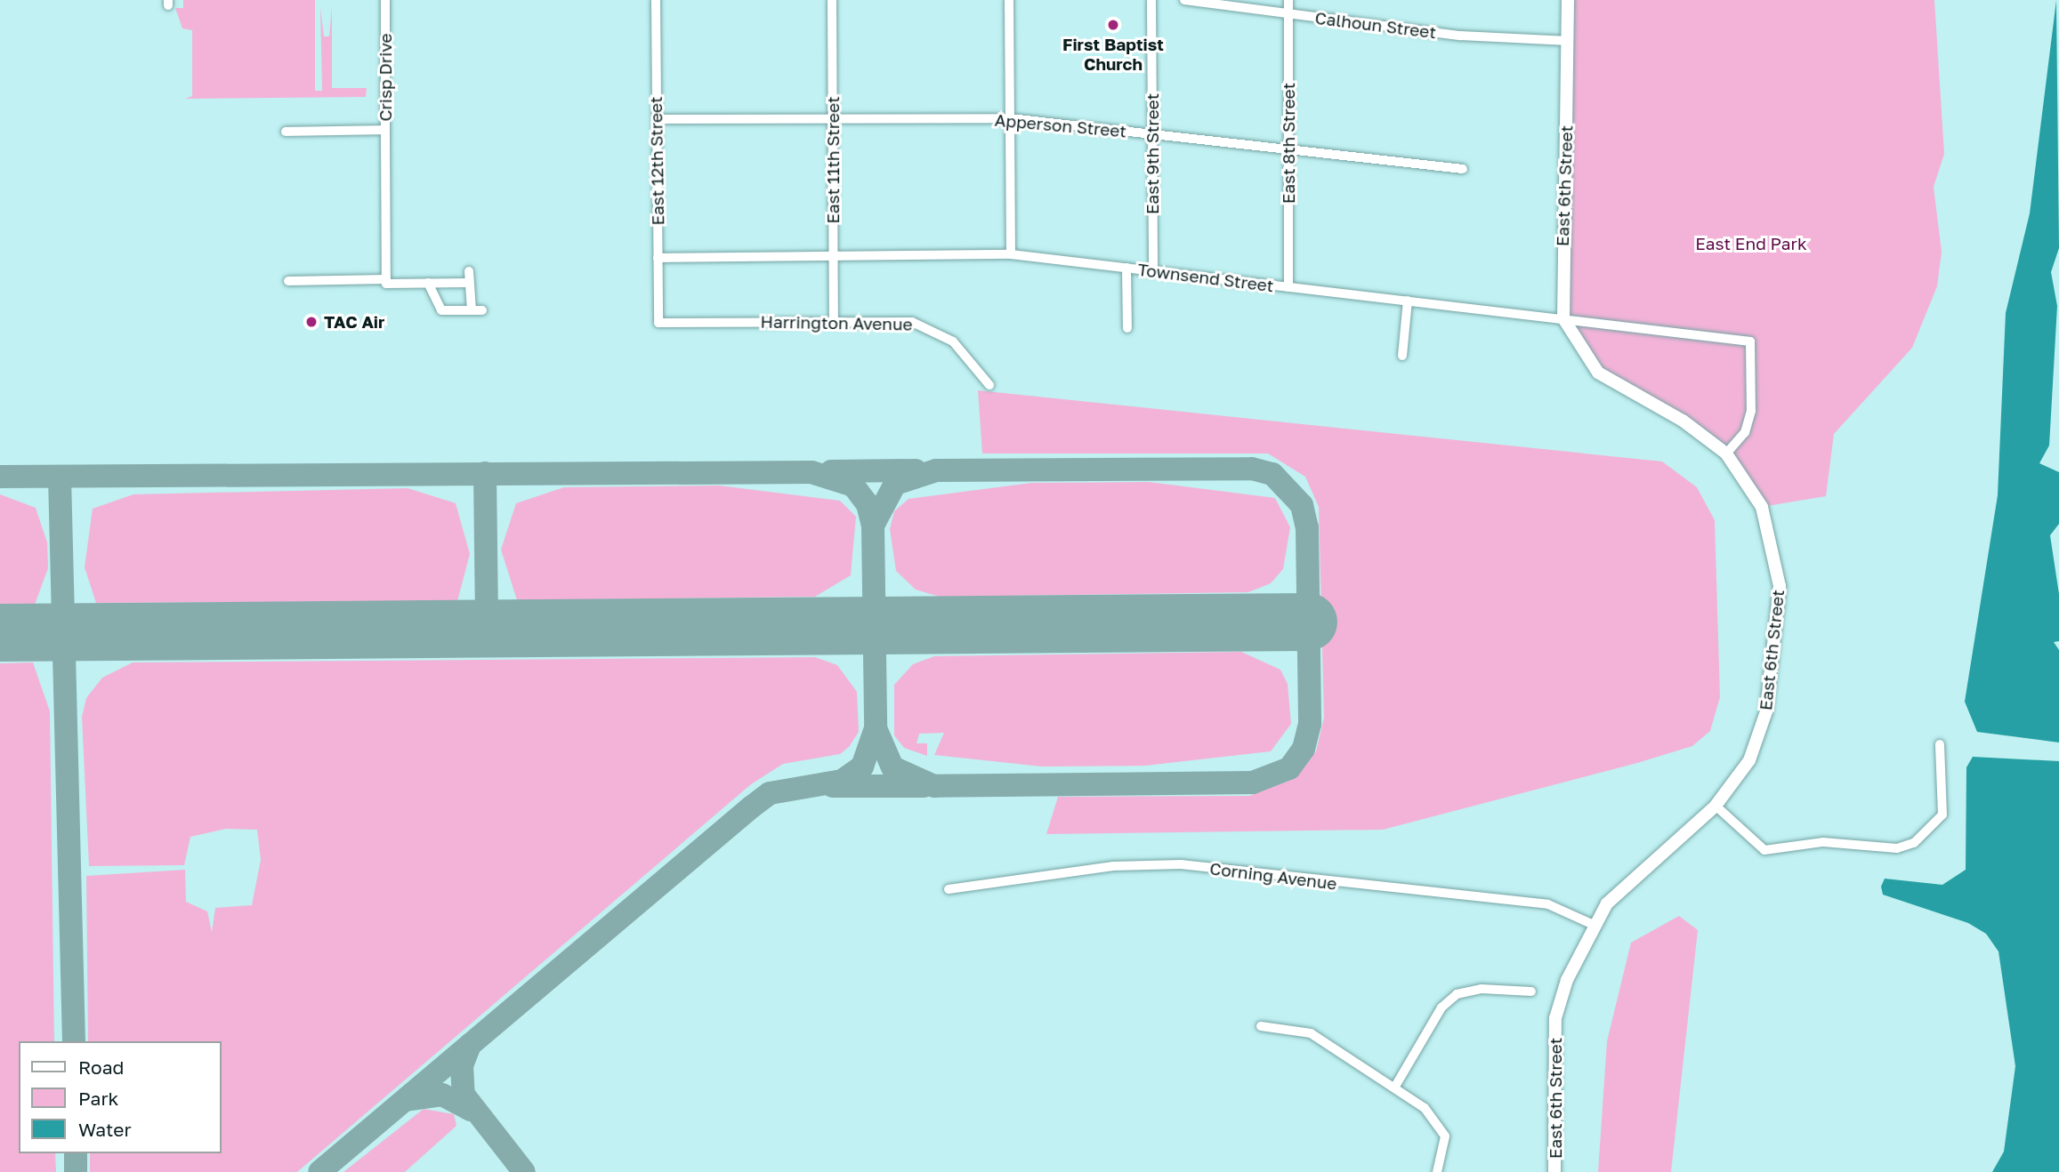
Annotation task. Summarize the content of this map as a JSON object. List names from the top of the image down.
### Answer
{
  "streets": {
    "main road": ["East 6th Street"],
    "street": [
      "Calhoun Street",
      "Crisp Drive",
      "Apperson Street",
      "East 8th Street",
      "East 9th Street",
      "East 11th Street",
      "East 12th Street",
      "Townsend Street",
      "Harrington Avenue",
      "Corning Avenue"
    ]
  },
  "crossings": [
    ["Calhoun Street", "East 8th Street"],
    ["Calhoun Street", "East 6th Street"],
    ["Apperson Street", "East 8th Street"],
    ["Apperson Street", "East 9th Street"],
    ["Apperson Street", "East 11th Street"],
    ["Apperson Street", "East 12th Street"],
    ["East 8th Street", "Townsend Street"],
    ["East 9th Street", "Townsend Street"],
    ["East 11th Street", "Townsend Street"],
    ["East 11th Street", "Harrington Avenue"],
    ["East 12th Street", "Townsend Street"],
    ["East 12th Street", "Harrington Avenue"],
    ["East 6th Street", "Townsend Street"],
    ["East 6th Street", "Corning Avenue"]
  ],
  "parks": ["East End Park"],
  "places": ["First Baptist Church", "TAC Air"],
  "legend": ["Road", "Park", "Water"]
}
